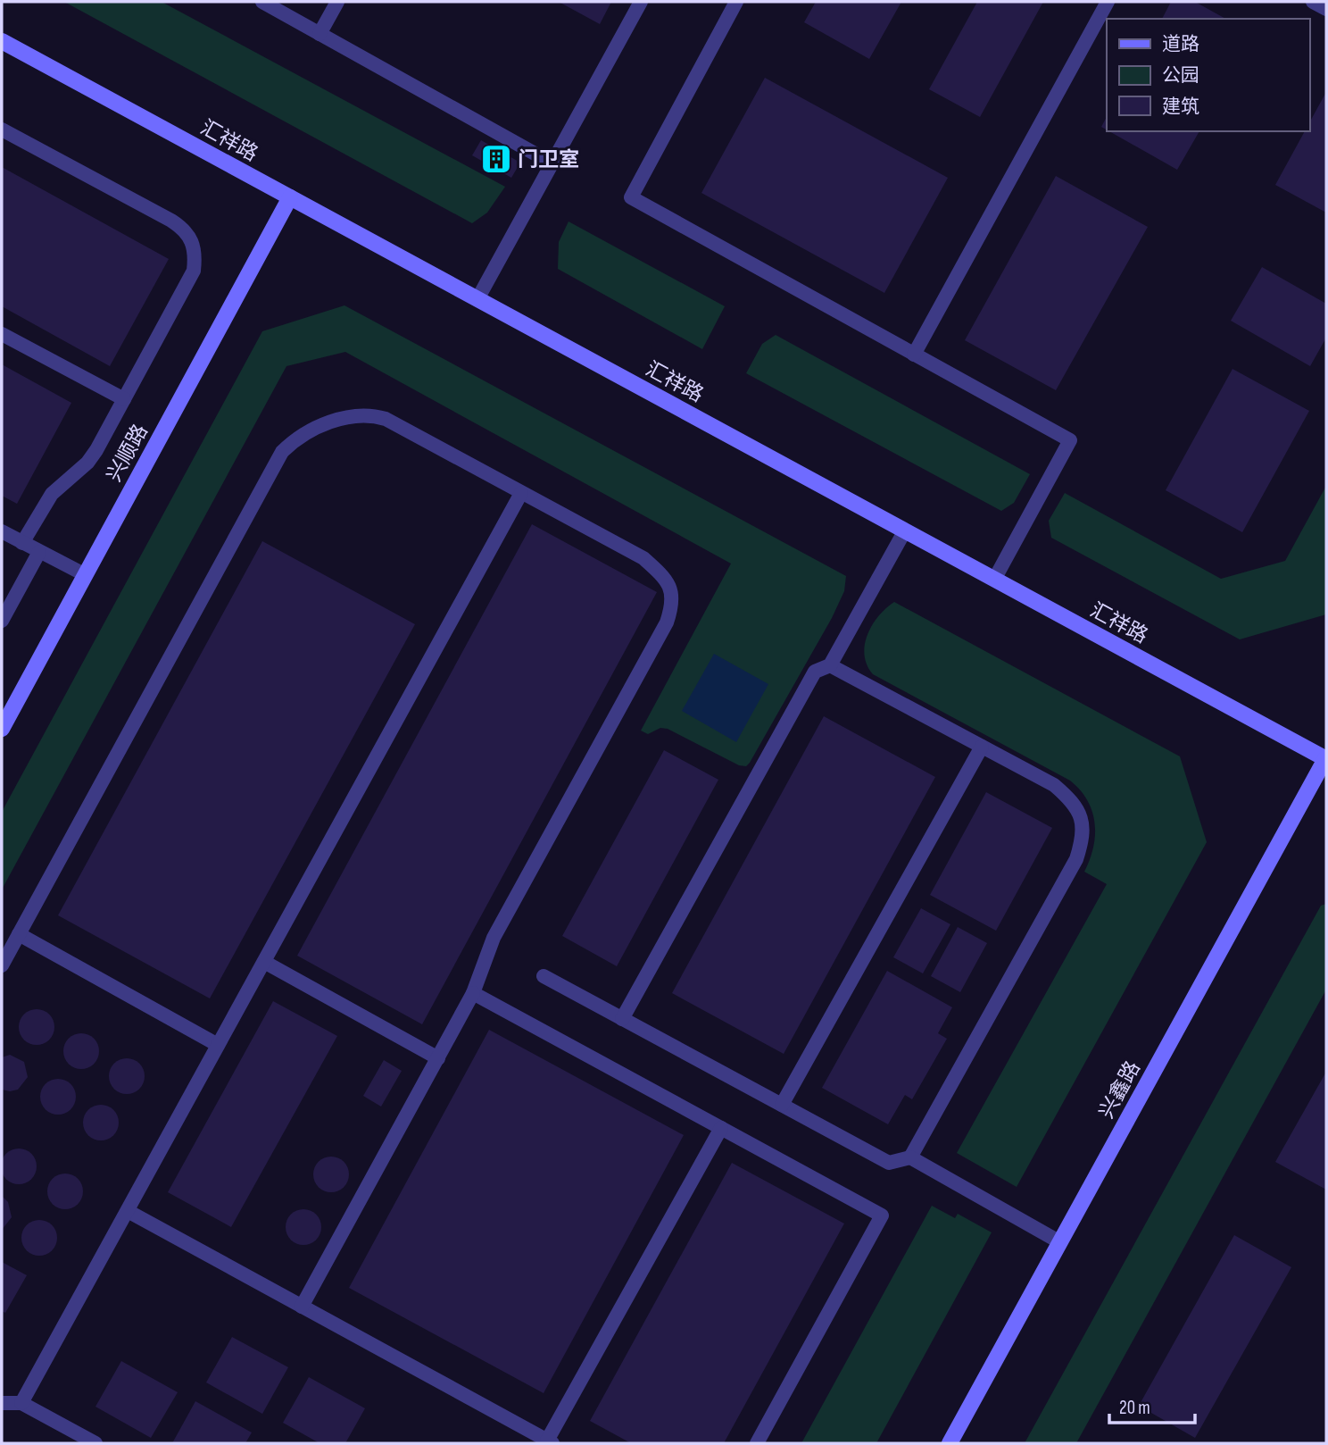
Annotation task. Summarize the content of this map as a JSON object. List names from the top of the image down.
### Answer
{
  "streets": {
    "main road": ["汇祥路", "兴顺路", "兴鑫路"]
  },
  "crossings": [
    ["汇祥路", "兴顺路"],
    ["汇祥路", "兴鑫路"]
  ],
  "places": {
    "building": ["门卫室"]
  },
  "legend": ["道路", "公园", "建筑"],
  "scale_bar": "20 m"
}
